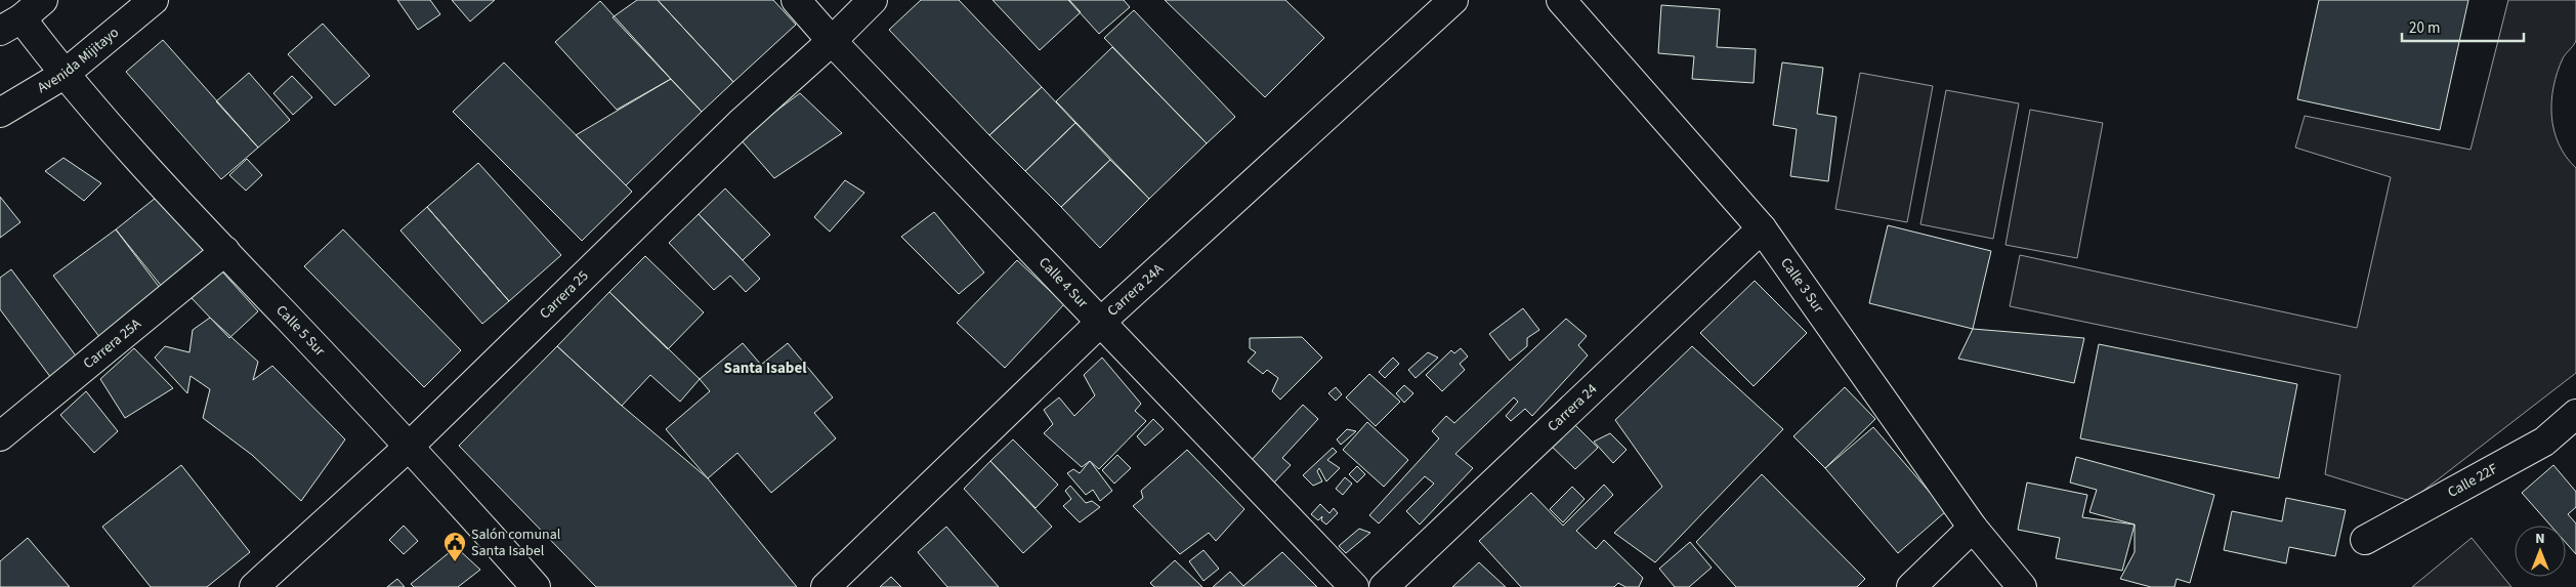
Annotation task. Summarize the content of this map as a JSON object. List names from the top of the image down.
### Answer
{
  "streets": {
    "street": [
      "Avenida Mijitayo",
      "Calle 4 Sur",
      "Calle 3 Sur",
      "Carrera 24A",
      "Carrera 25",
      "Calle 5 Sur",
      "Carrera 25A",
      "Carrera 24",
      "Calle 22F"
    ]
  },
  "crossings": [
    ["Avenida Mijitayo", "Calle 5 Sur"],
    ["Calle 4 Sur", "Carrera 24A"],
    ["Calle 4 Sur", "Carrera 25"],
    ["Calle 3 Sur", "Carrera 24"],
    ["Carrera 25", "Calle 5 Sur"],
    ["Calle 5 Sur", "Carrera 25A"]
  ],
  "districts": ["Santa Isabel"],
  "places": {
    "public building": ["Salón comunal Santa Isabel"]
  },
  "scale_bar": "20 m",
  "north": "top"
}
